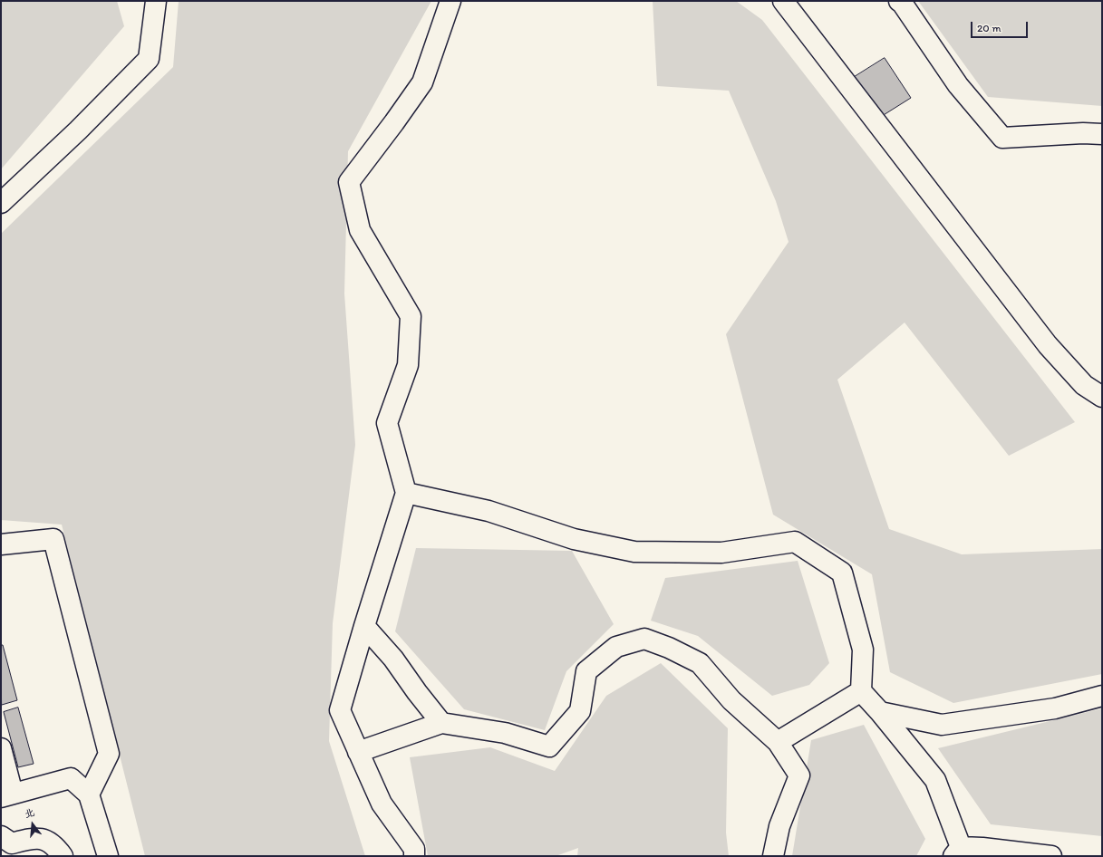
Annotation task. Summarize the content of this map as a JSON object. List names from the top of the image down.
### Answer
{
  "scale_bar": "20 m",
  "north": "top"
}
